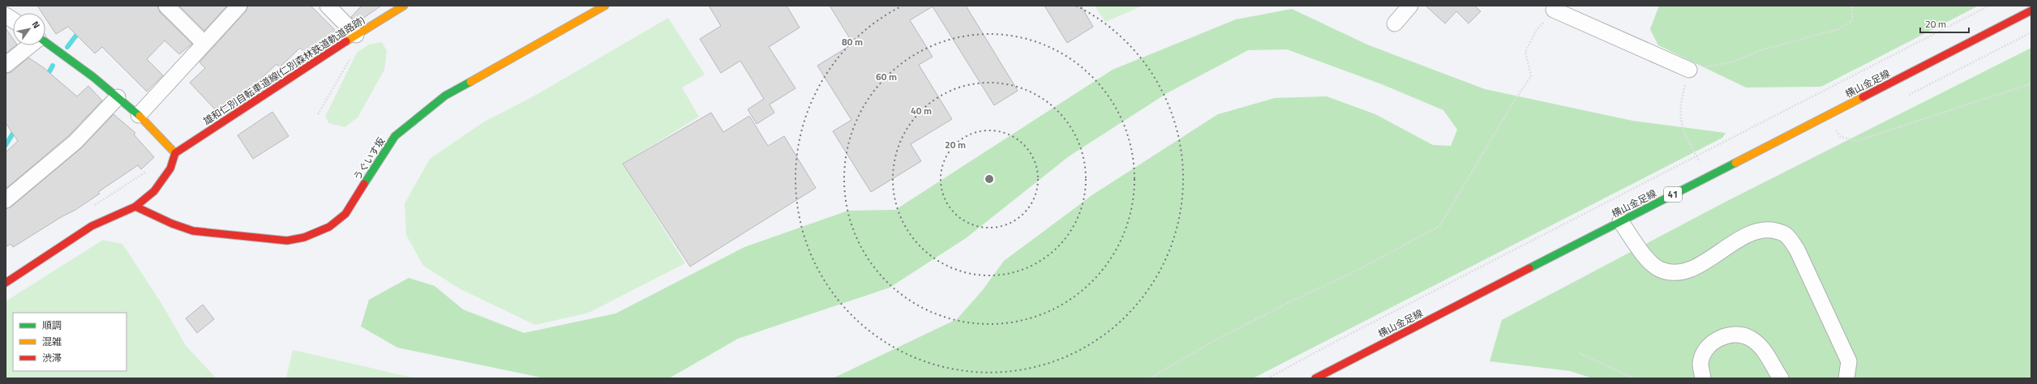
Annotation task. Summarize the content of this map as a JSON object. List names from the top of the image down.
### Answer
{
  "streets": {
    "street": [
      "雄和仁別自転車道線(仁別森林鉄道軌道路跡)",
      "横山金足線",
      "うぐいす坂",
      "41"
    ]
  },
  "legend": ["順調", "混雑", "渋滞"],
  "scale_bar": "20 m",
  "north": "top right",
  "rings": [
    "80 m",
    "60 m",
    "40 m",
    "20 m"
  ]
}
